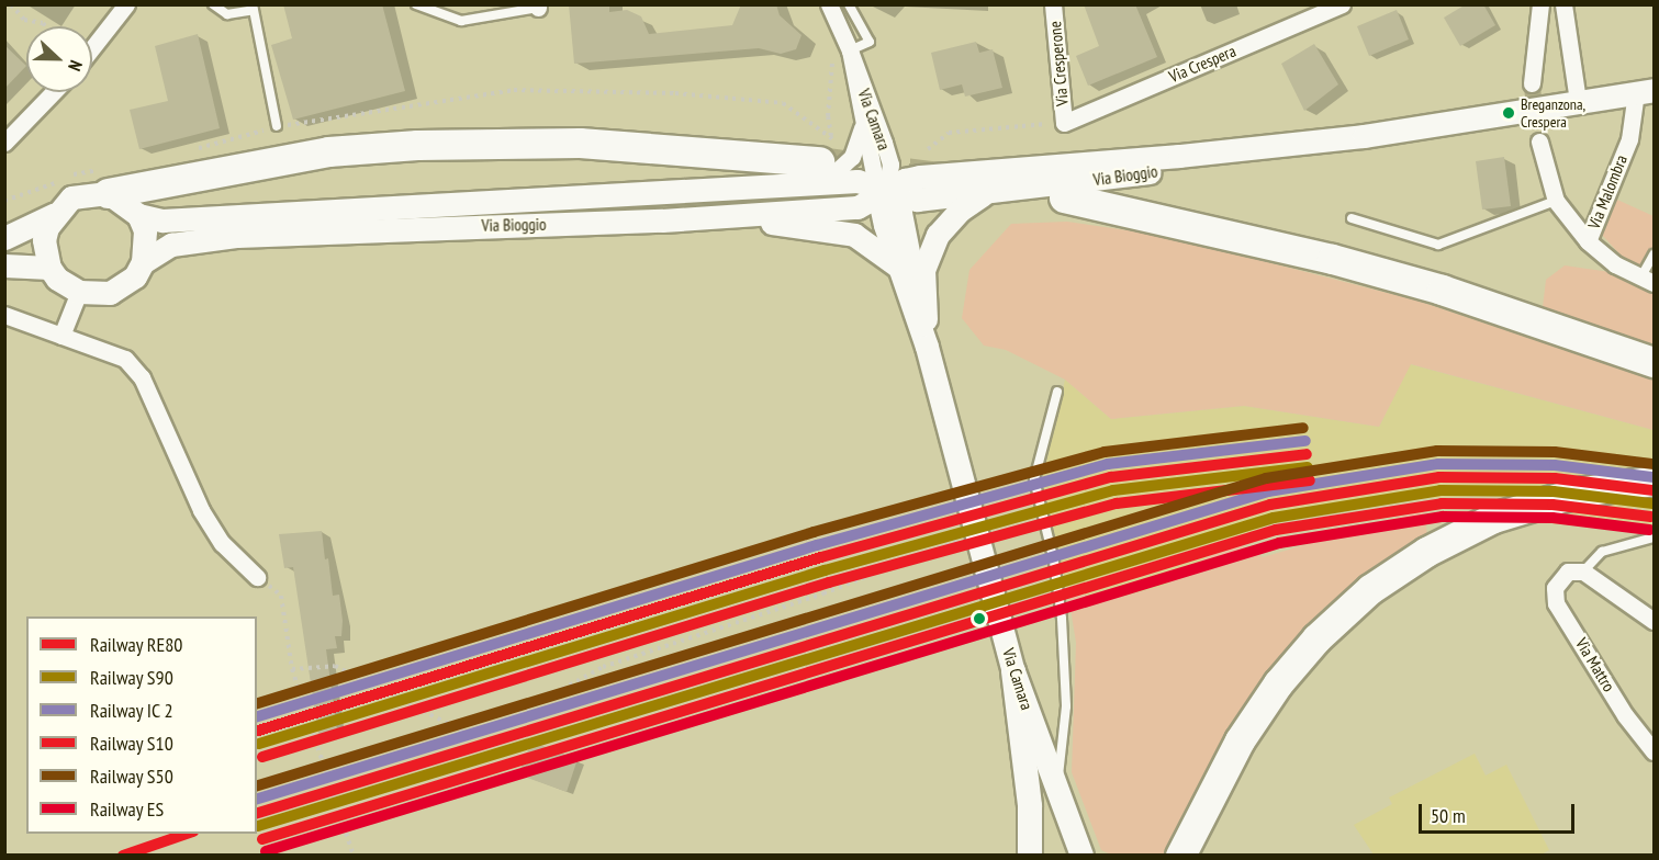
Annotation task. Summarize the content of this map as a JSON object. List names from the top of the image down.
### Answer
{
  "streets": {
    "main road": ["Via Camara", "Via Bioggio"],
    "street": [
      "Via Cresperone",
      "Via Crespera",
      "Via Malombra",
      "Via Mattro"
    ]
  },
  "crossings": [
    ["Via Cresperone", "Via Crespera"],
    ["Via Camara", "Via Bioggio"],
    ["Via Bioggio", "Via Malombra"]
  ],
  "places": ["Breganzona, Crespera"],
  "lines": [
    "rail line S50",
    "rail line RE80",
    "rail line S90",
    "rail line S10",
    "rail line ES"
  ],
  "legend": [
    "Railway RE80",
    "Railway S90",
    "Railway IC 2",
    "Railway S10",
    "Railway S50",
    "Railway ES"
  ],
  "scale_bar": "50 m",
  "north": "right"
}
